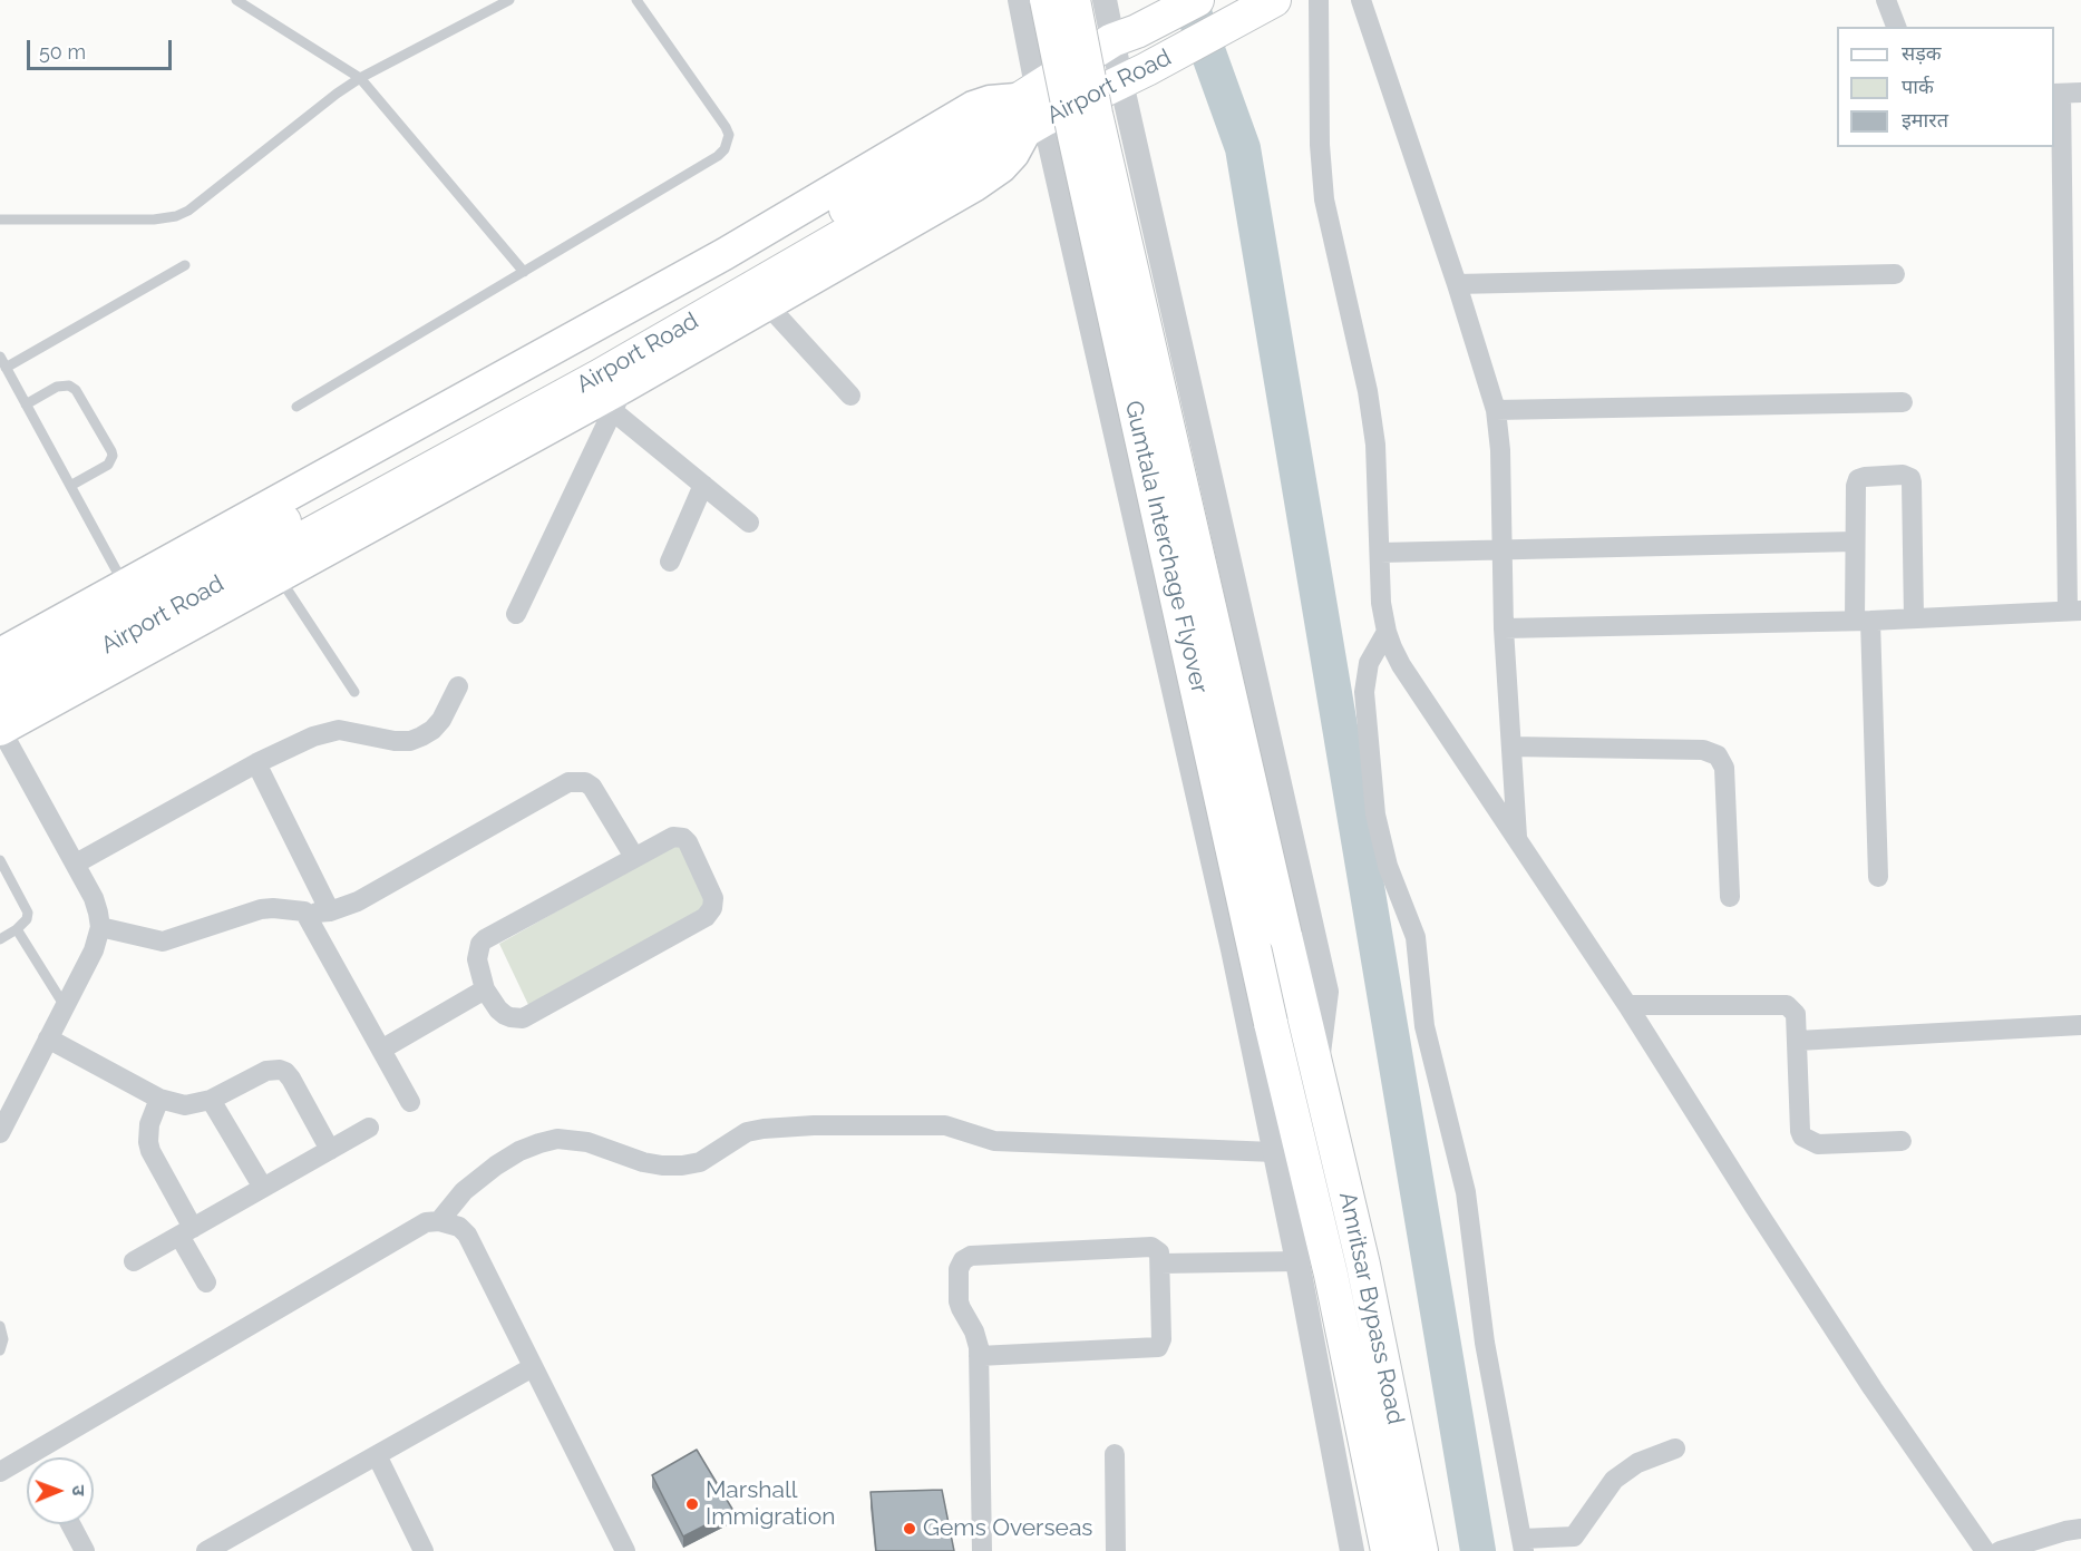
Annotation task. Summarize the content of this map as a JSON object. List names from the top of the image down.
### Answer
{
  "streets": {
    "highway": ["Airport Road", "Gumtala Interchage Flyover", "Amritsar Bypass Road"]
  },
  "crossings": [
    ["Gumtala Interchage Flyover", "Amritsar Bypass Road"]
  ],
  "places": ["Marshall Immigration", "Gems Overseas"],
  "legend": ["सड़क", "पार्क", "इमारत"],
  "scale_bar": "50 m",
  "north": "right"
}
